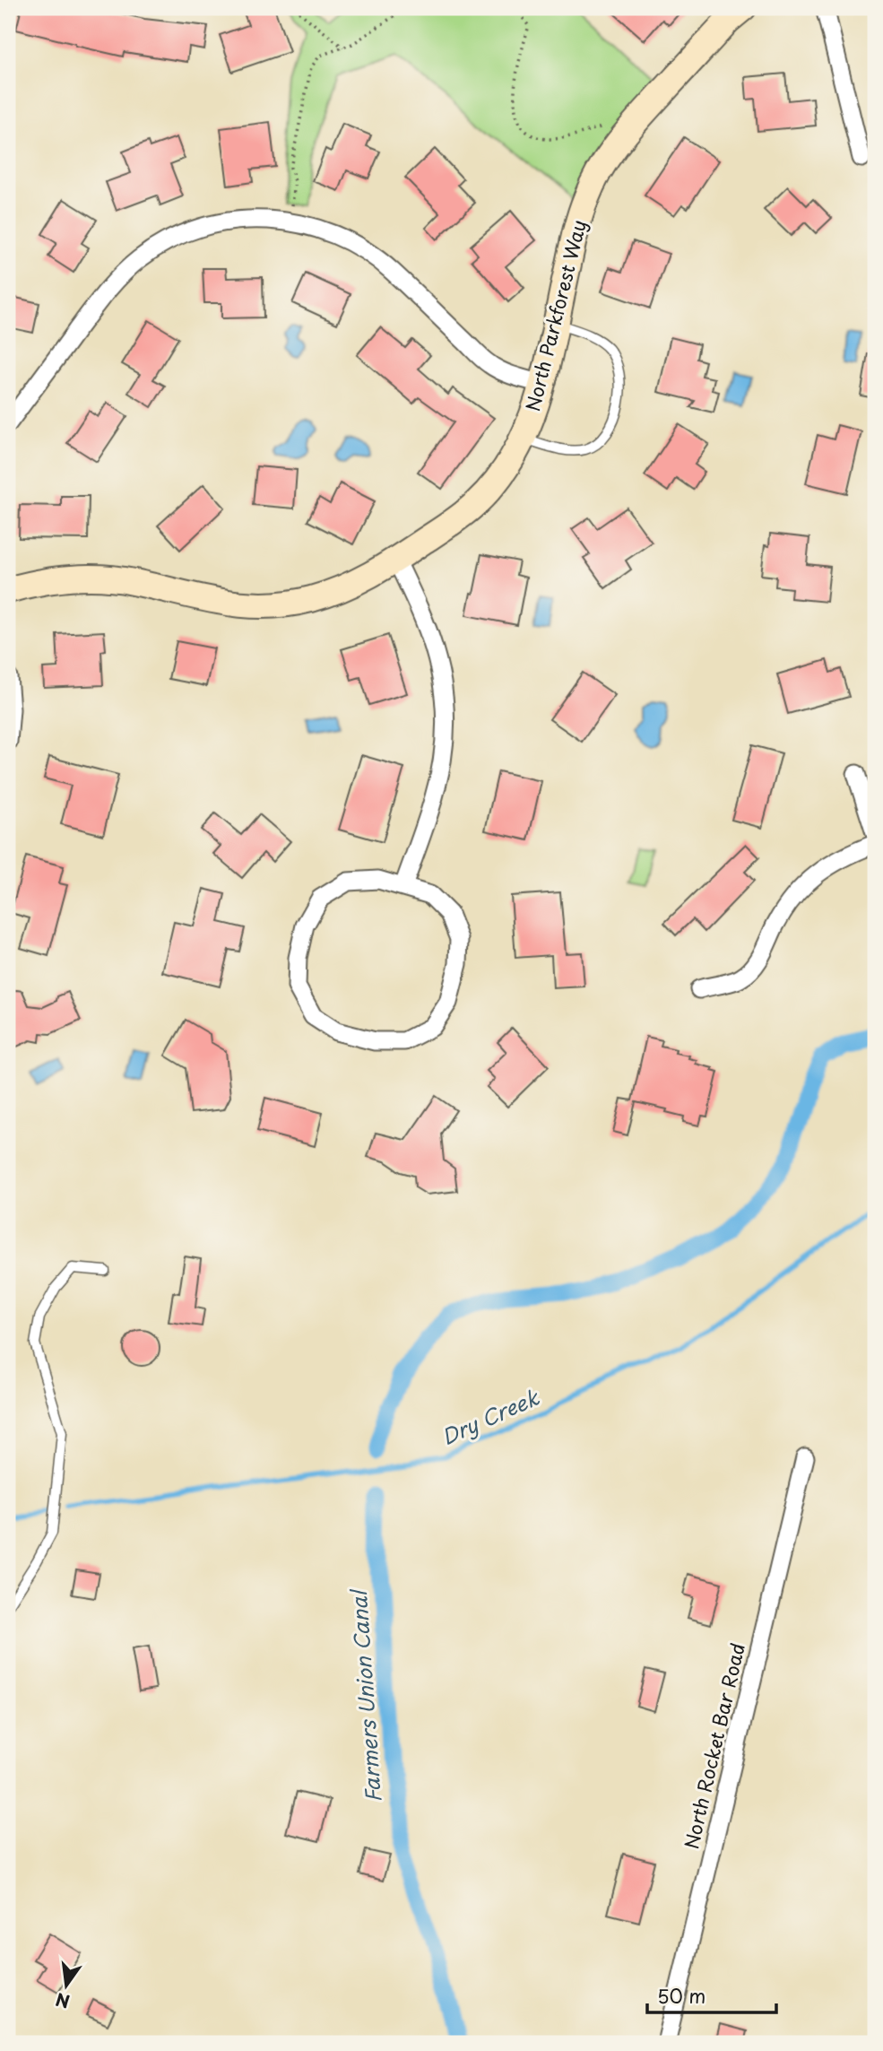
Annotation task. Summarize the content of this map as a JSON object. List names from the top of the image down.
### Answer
{
  "streets": {
    "street": ["North Parkforest Way", "North Rocket Bar Road"]
  },
  "water": ["Dry Creek", "Farmers Union Canal"],
  "scale_bar": "50 m",
  "north": "bottom"
}
